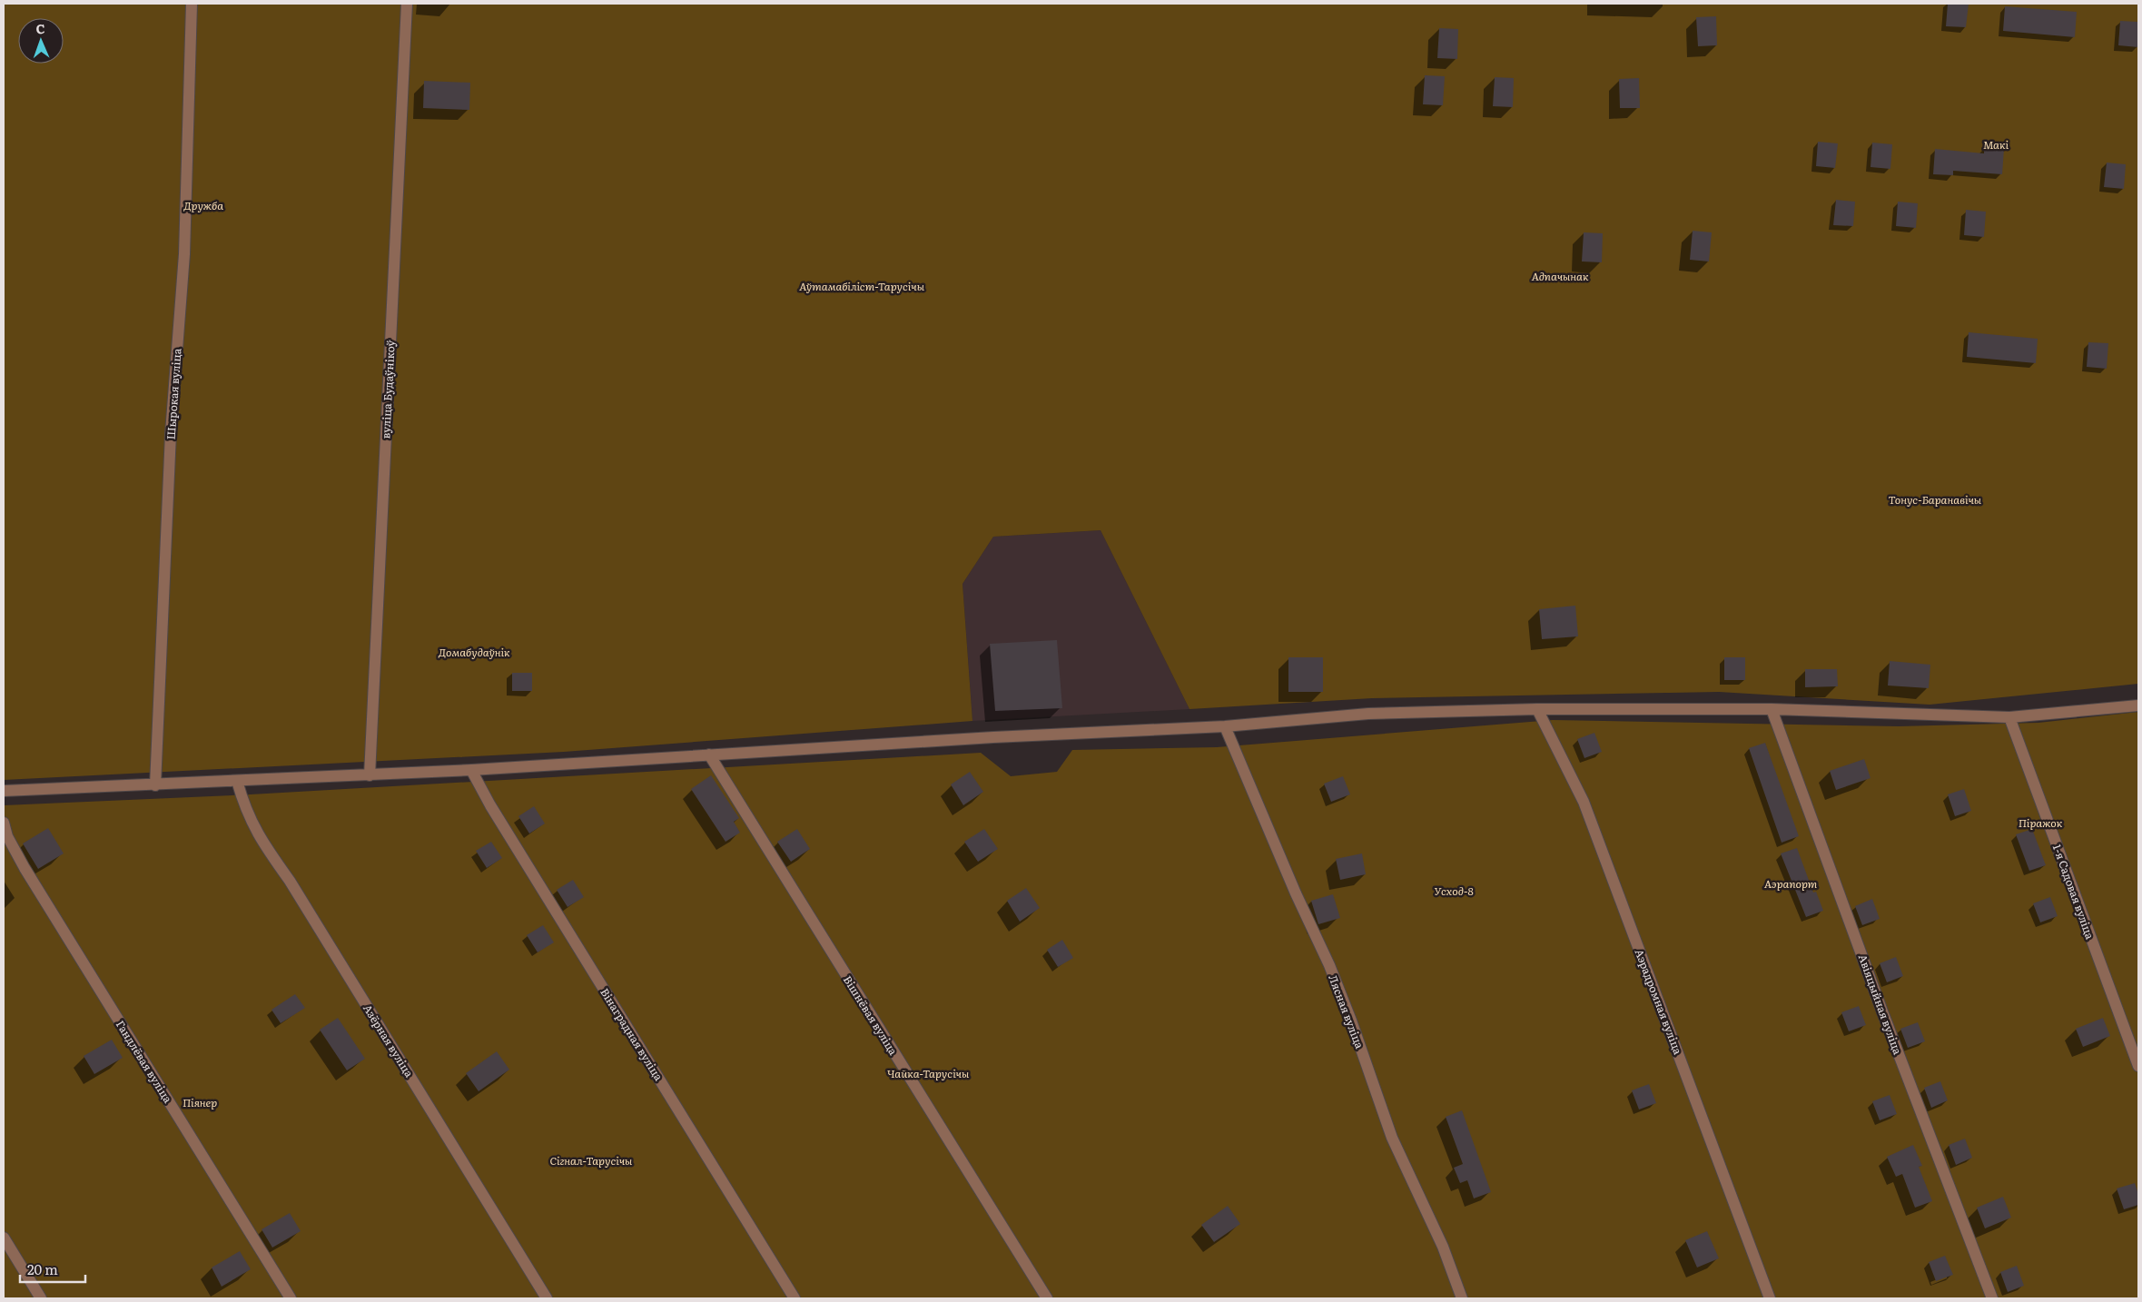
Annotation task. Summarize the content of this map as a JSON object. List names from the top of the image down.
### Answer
{
  "streets": {
    "street": [
      "вуліца Будаўнікоў",
      "Шырокая вуліца",
      "1-я Садовая вуліца",
      "Аэрадромная вуліца",
      "Авіяцыйная вуліца",
      "Лясная вуліца",
      "Вішнёвая вуліца",
      "Вінаградная вуліца",
      "Азёрная вуліца",
      "Гандлёвая вуліца"
    ]
  },
  "parks": [
    "Макі",
    "Дружба",
    "Адпачынак",
    "Аўтамабіліст-Тарусічы",
    "Тонус-Баранавічы",
    "Домабудаўнік",
    "Піражок",
    "Аэрапорт",
    "Усход-8",
    "Чайка-Тарусічы",
    "Піянер",
    "Сігнал-Тарусічы"
  ],
  "scale_bar": "20 m",
  "north": "top"
}
